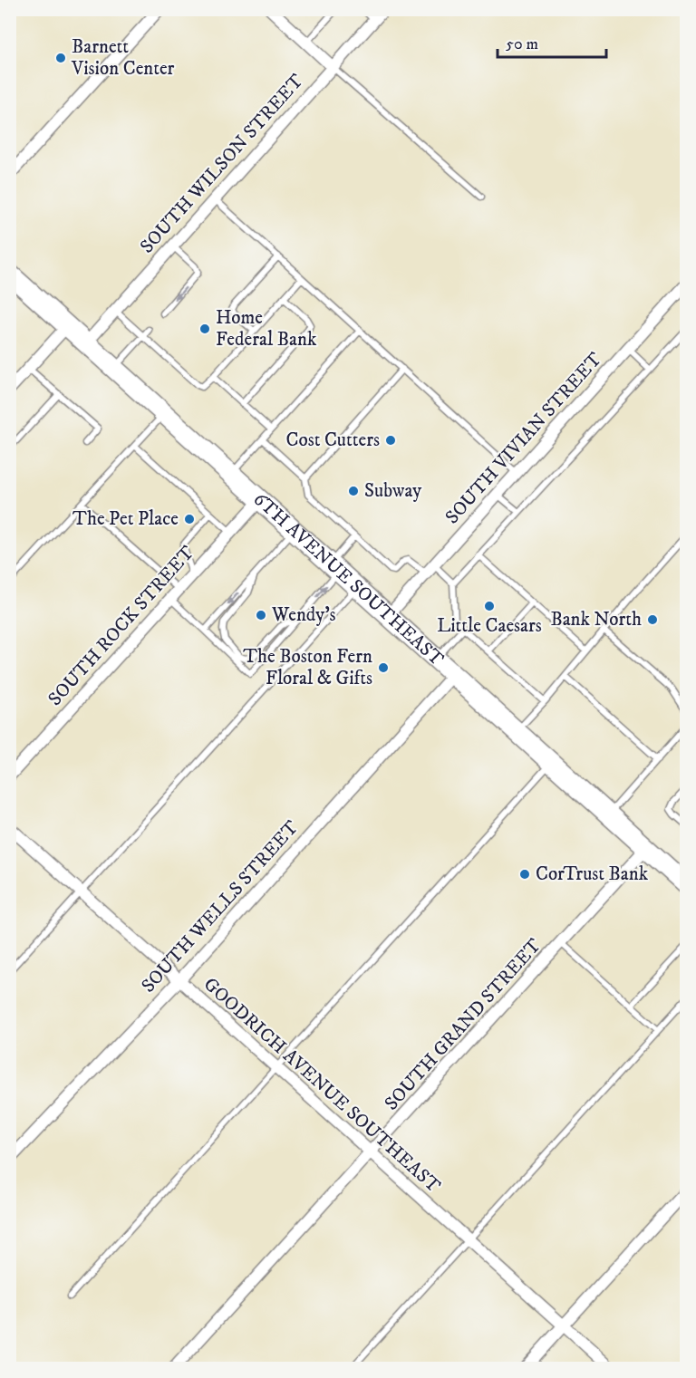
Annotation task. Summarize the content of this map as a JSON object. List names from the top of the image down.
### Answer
{
  "streets": {
    "highway": ["6TH AVENUE SOUTHEAST"],
    "street": [
      "SOUTH WILSON STREET",
      "SOUTH VIVIAN STREET",
      "SOUTH ROCK STREET",
      "SOUTH WELLS STREET",
      "SOUTH GRAND STREET",
      "GOODRICH AVENUE SOUTHEAST"
    ]
  },
  "crossings": [
    ["SOUTH WILSON STREET", "6TH AVENUE SOUTHEAST"],
    ["SOUTH VIVIAN STREET", "6TH AVENUE SOUTHEAST"],
    ["6TH AVENUE SOUTHEAST", "SOUTH ROCK STREET"],
    ["6TH AVENUE SOUTHEAST", "SOUTH WELLS STREET"],
    ["6TH AVENUE SOUTHEAST", "SOUTH GRAND STREET"],
    ["SOUTH WELLS STREET", "GOODRICH AVENUE SOUTHEAST"],
    ["SOUTH GRAND STREET", "GOODRICH AVENUE SOUTHEAST"]
  ],
  "places": [
    "Barnett Vision Center",
    "Home Federal Bank",
    "Cost Cutters",
    "Subway",
    "The Pet Place",
    "Little Caesars",
    "Wendy's",
    "Bank North",
    "The Boston Fern Floral & Gifts",
    "CorTrust Bank"
  ],
  "scale_bar": "50 m"
}
